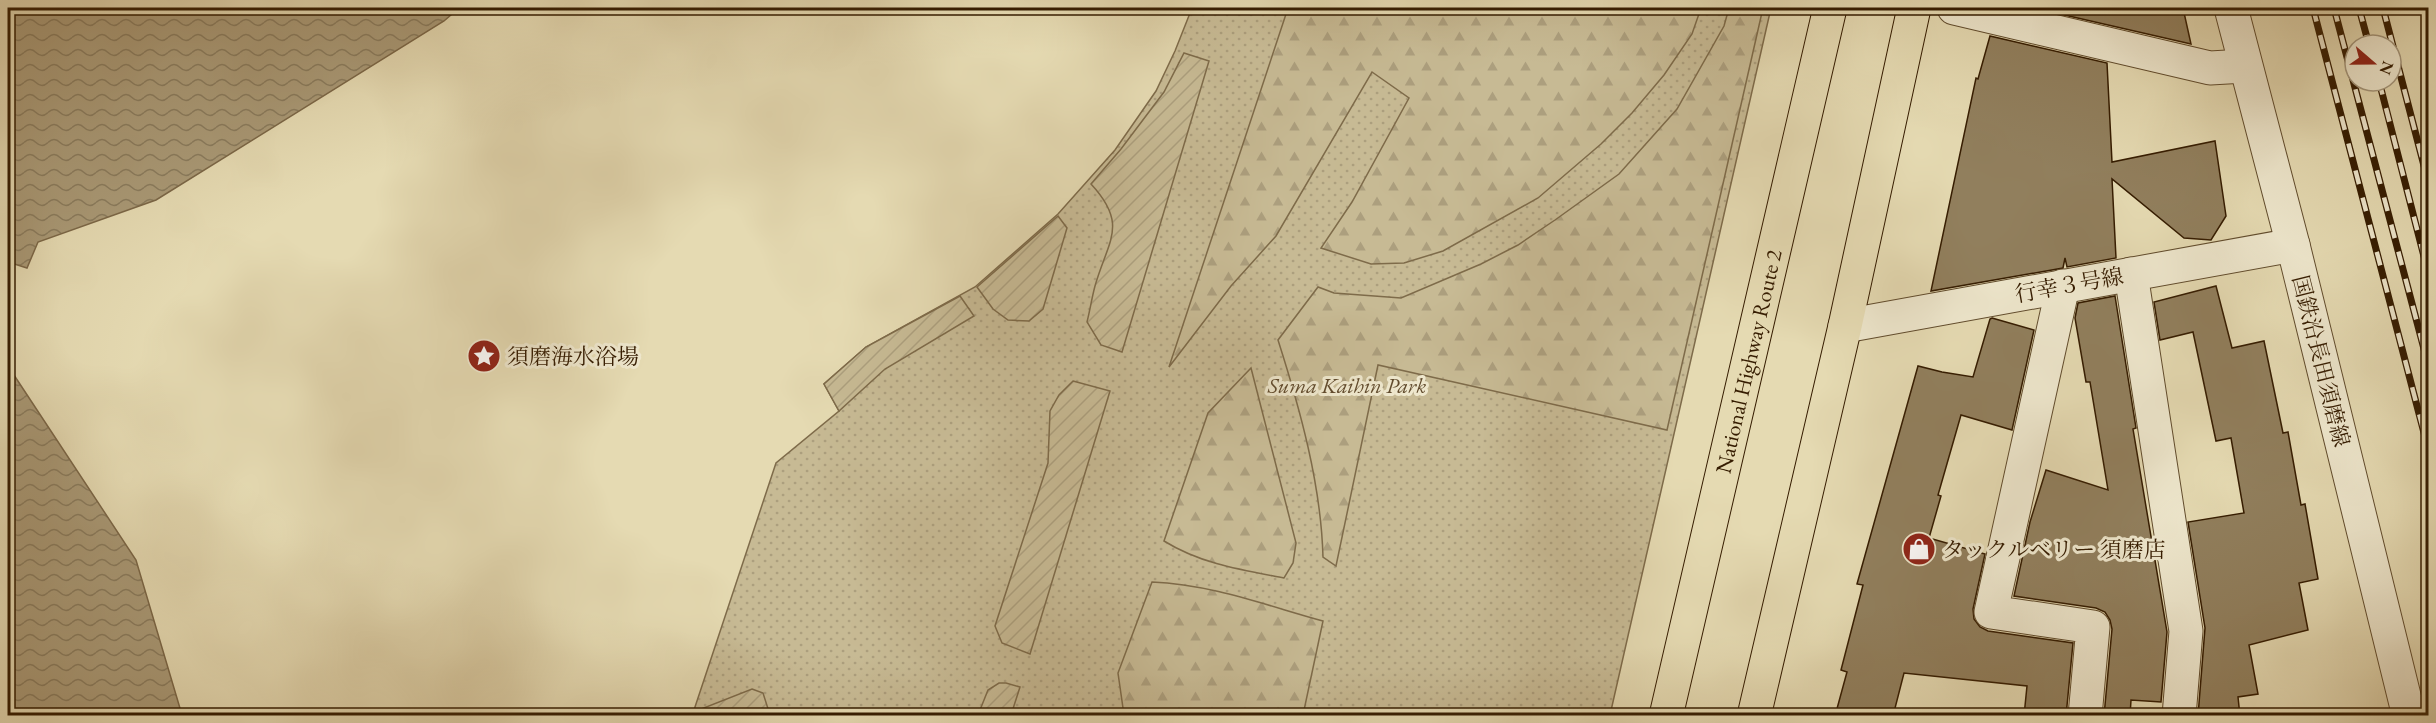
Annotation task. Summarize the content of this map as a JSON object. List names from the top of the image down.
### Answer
{
  "streets": {
    "highway": ["National Highway Route 2"],
    "street": ["行幸３号線", "国鉄沿長田須磨線"]
  },
  "crossings": [
    ["行幸３号線", "国鉄沿長田須磨線"]
  ],
  "parks": ["Suma Kaihin Park"],
  "places": {
    "place": ["須磨海水浴場"],
    "shop": ["タックルベリー 須磨店"]
  },
  "north": "right"
}
